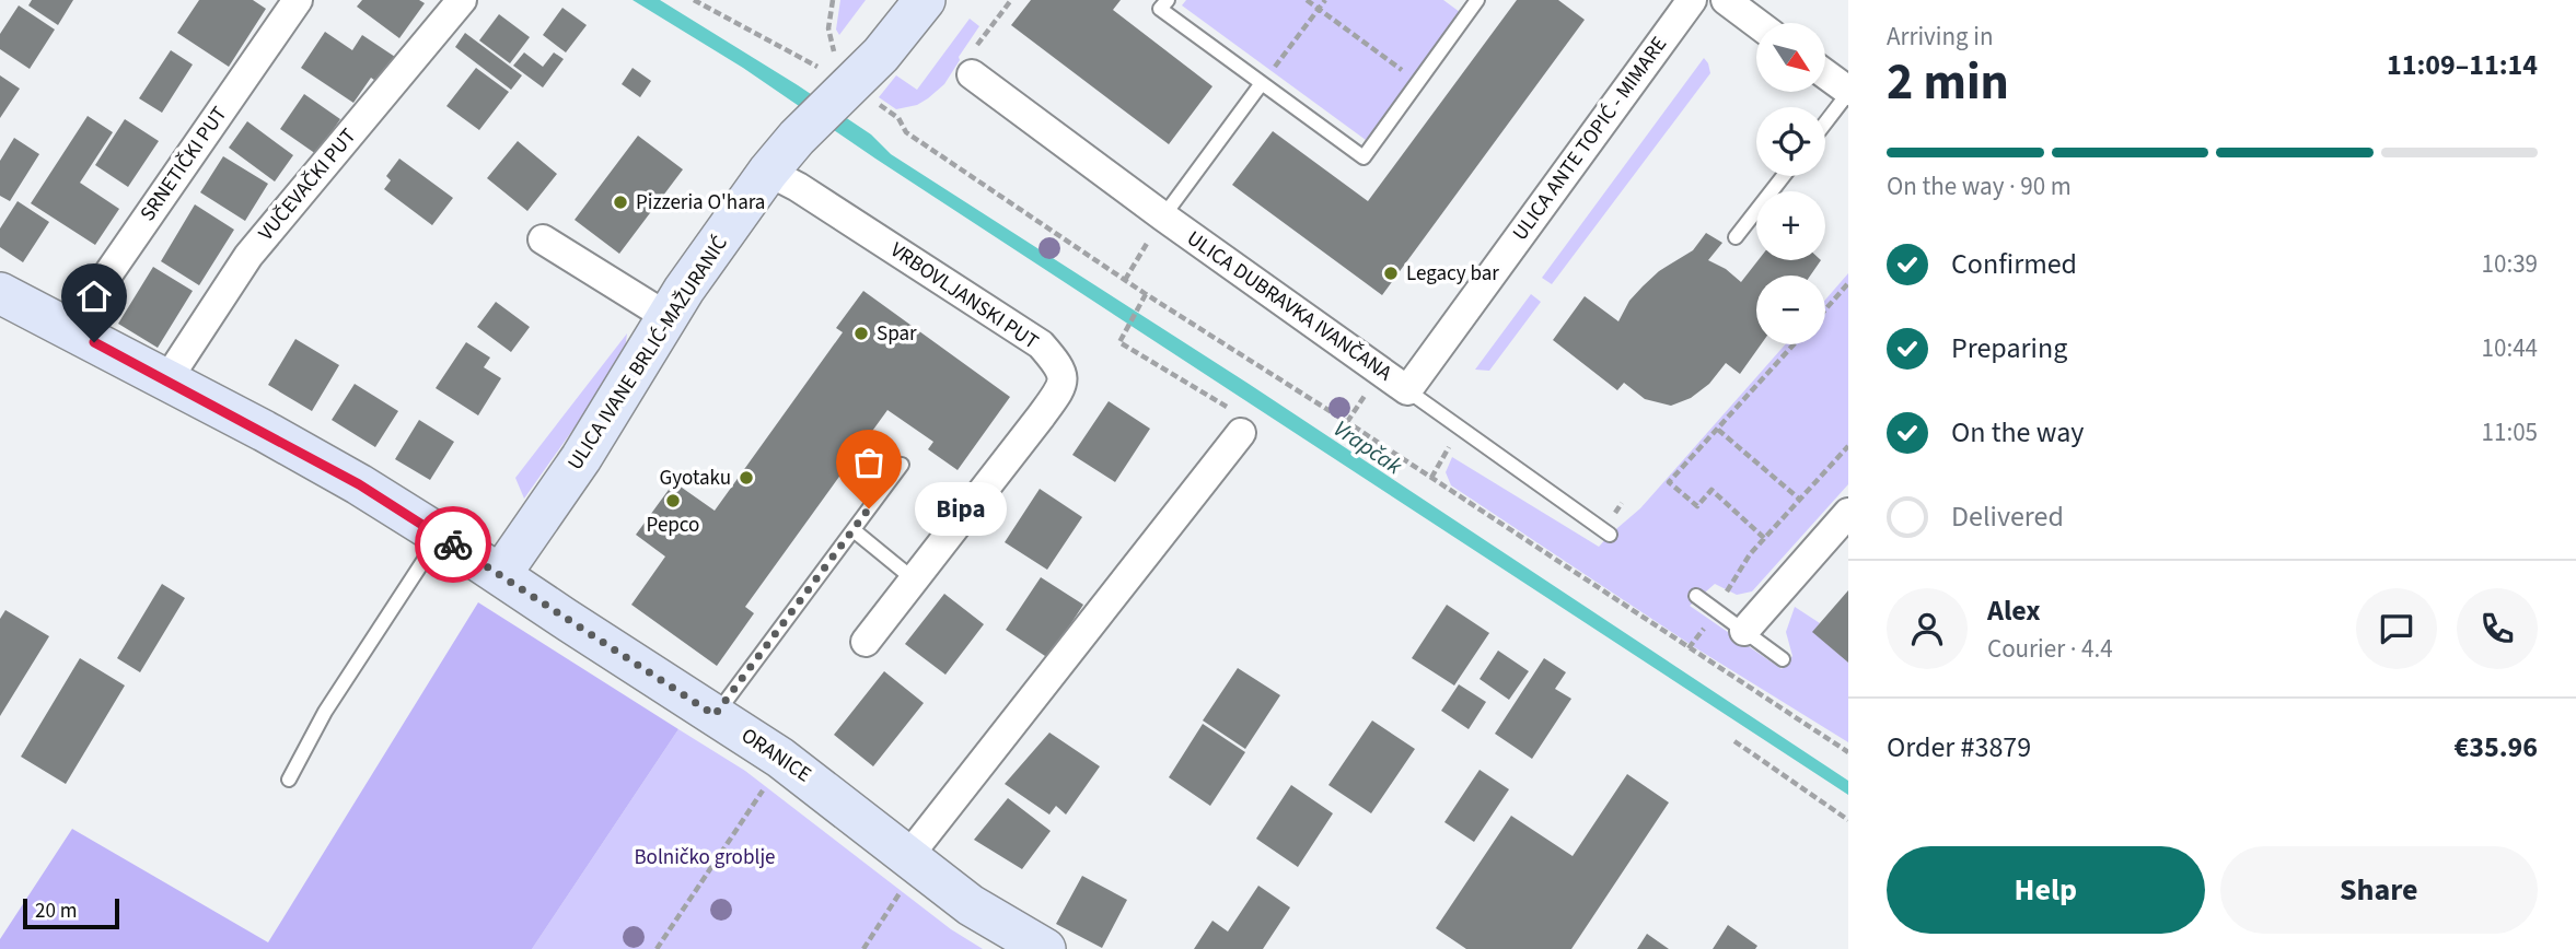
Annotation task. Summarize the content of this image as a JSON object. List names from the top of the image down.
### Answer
{
  "streets": {
    "main road": ["ULICA IVANE BRLIĆ-MAŽURANIĆ", "ORANICE"],
    "street": [
      "ULICA ANTE TOPIĆ - MIMARE",
      "SRNETIČKI PUT",
      "VUČEVAČKI PUT",
      "VRBOVLJANSKI PUT",
      "ULICA DUBRAVKA IVANČANA"
    ]
  },
  "crossings": [
    ["ULICA ANTE TOPIĆ - MIMARE", "ULICA DUBRAVKA IVANČANA"],
    ["SRNETIČKI PUT", "ORANICE"],
    ["VUČEVAČKI PUT", "ORANICE"],
    ["VRBOVLJANSKI PUT", "ULICA IVANE BRLIĆ-MAŽURANIĆ"],
    ["ULICA IVANE BRLIĆ-MAŽURANIĆ", "ORANICE"]
  ],
  "water": ["Vrapčak"],
  "parks": ["Bolničko groblje"],
  "places": [
    "Pizzeria O'hara",
    "Legacy bar",
    "Spar",
    "Gyotaku",
    "Pepco",
    "Bipa"
  ],
  "scale_bar": "20 m",
  "north": "bottom right",
  "page": {
    "heading": ["2 min", "Arriving in", "11:09–11:14"],
    "panel": [
      "Alex",
      "Courier · 4.4",
      "Order #3879",
      "€35.96"
    ],
    "map_buttons": ["+", "−"],
    "bar": "On the way · 90 m",
    "list": [
      ["Confirmed", "10:39"],
      ["Preparing", "10:44"],
      ["On the way", "11:05"],
      "Delivered"
    ],
    "bubble": "Bipa",
    "buttons": ["Help", "Share"],
    "scale": "20 m"
  }
}
